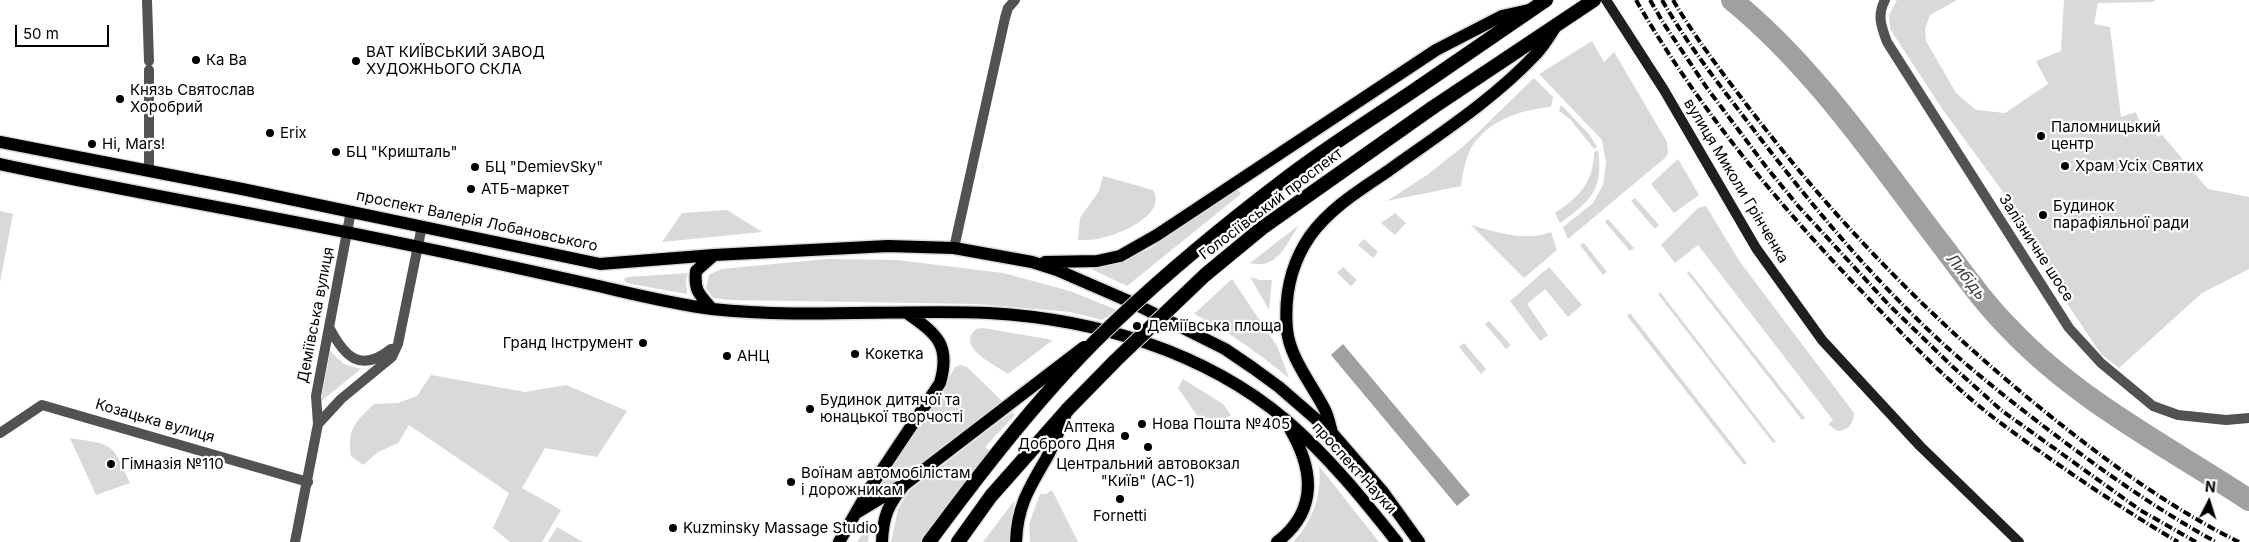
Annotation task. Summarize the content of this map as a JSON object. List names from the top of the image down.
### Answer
{
  "streets": {
    "highway": ["Голосіївський проспект"],
    "main road": ["вулиця Миколи Грінченка", "проспект Валерія Лобановського", "проспект Науки"],
    "street": ["Залізничне шосе", "Деміївська вулиця", "Козацька вулиця"]
  },
  "crossings": [
    ["проспект Валерія Лобановського", "Деміївська вулиця"],
    ["Деміївська вулиця", "Козацька вулиця"]
  ],
  "water": ["Либідь"],
  "places": [
    "Ка Ва",
    "ВАТ КИЇВСЬКИЙ ЗАВОД ХУДОЖНЬОГО СКЛА",
    "Князь Святослав Хоробрий",
    "Erix",
    "Паломницький центр",
    "Hi, Mars!",
    "БЦ \"Кришталь\"",
    "Храм Усіх Святих",
    "БЦ \"DemievSky\"",
    "АТБ-маркет",
    "Будинок парафіяльної ради",
    "Деміївська площа",
    "Гранд Інструмент",
    "Кокетка",
    "АНЦ",
    "Будинок дитячої та юнацької творчості",
    "Нова Пошта №405",
    "Аптека Доброго Дня",
    "Центральний автовокзал \"Київ\" (АС-1)",
    "Гімназія №110",
    "Воїнам автомобілістам і дорожникам",
    "Fornetti",
    "Kuzminsky Massage Studio"
  ],
  "scale_bar": "50 m",
  "north": "top"
}
